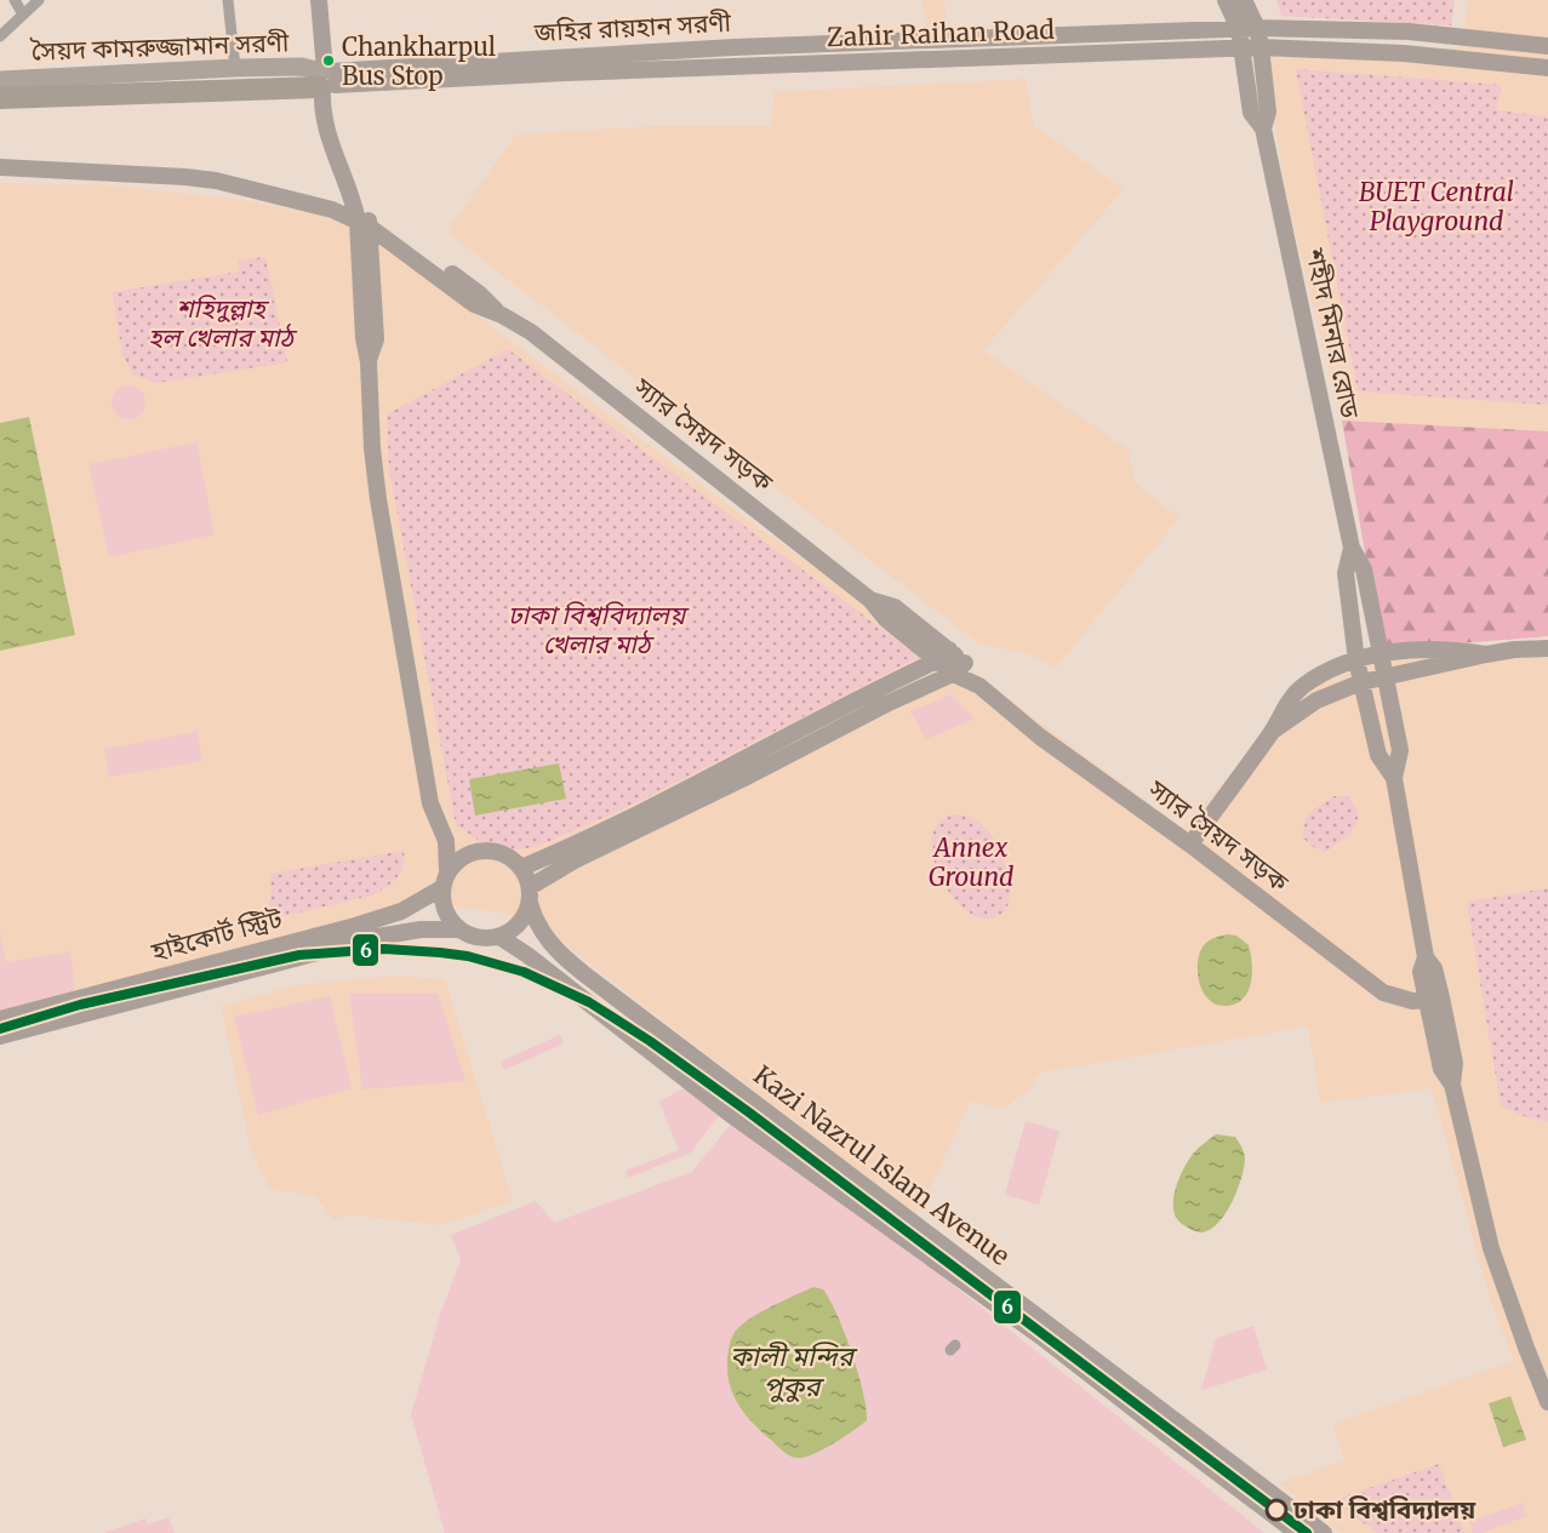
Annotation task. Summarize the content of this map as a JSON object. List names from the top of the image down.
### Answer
{
  "streets": {
    "main road": [
      "জহির রায়হান সরণী",
      "Zahir Raihan Road",
      "সৈয়দ কামরুজ্জামান সরণী",
      "শহীদ মিনার রোড",
      "স্যার সৈয়দ সড়ক",
      "হাইকোর্ট স্ট্রিট",
      "Kazi Nazrul Islam Avenue"
    ]
  },
  "crossings": [
    ["জহির রায়হান সরণী", "Zahir Raihan Road"],
    ["জহির রায়হান সরণী", "সৈয়দ কামরুজ্জামান সরণী"],
    ["জহির রায়হান সরণী", "শহীদ মিনার রোড"],
    ["Zahir Raihan Road", "সৈয়দ কামরুজ্জামান সরণী"],
    ["Zahir Raihan Road", "শহীদ মিনার রোড"],
    ["শহীদ মিনার রোড", "স্যার সৈয়দ সড়ক"],
    ["হাইকোর্ট স্ট্রিট", "Kazi Nazrul Islam Avenue"]
  ],
  "water": ["কালী মন্দির পুকুর"],
  "parks": [
    "BUET Central Playground",
    "শহিদুল্লাহ হল খেলার মাঠ",
    "ঢাকা বিশ্ববিদ্যালয় খেলার মাঠ",
    "Annex Ground"
  ],
  "places": ["Chankharpul Bus Stop", "ঢাকা বিশ্ববিদ্যালয়"],
  "lines": ["transit line 6"]
}
